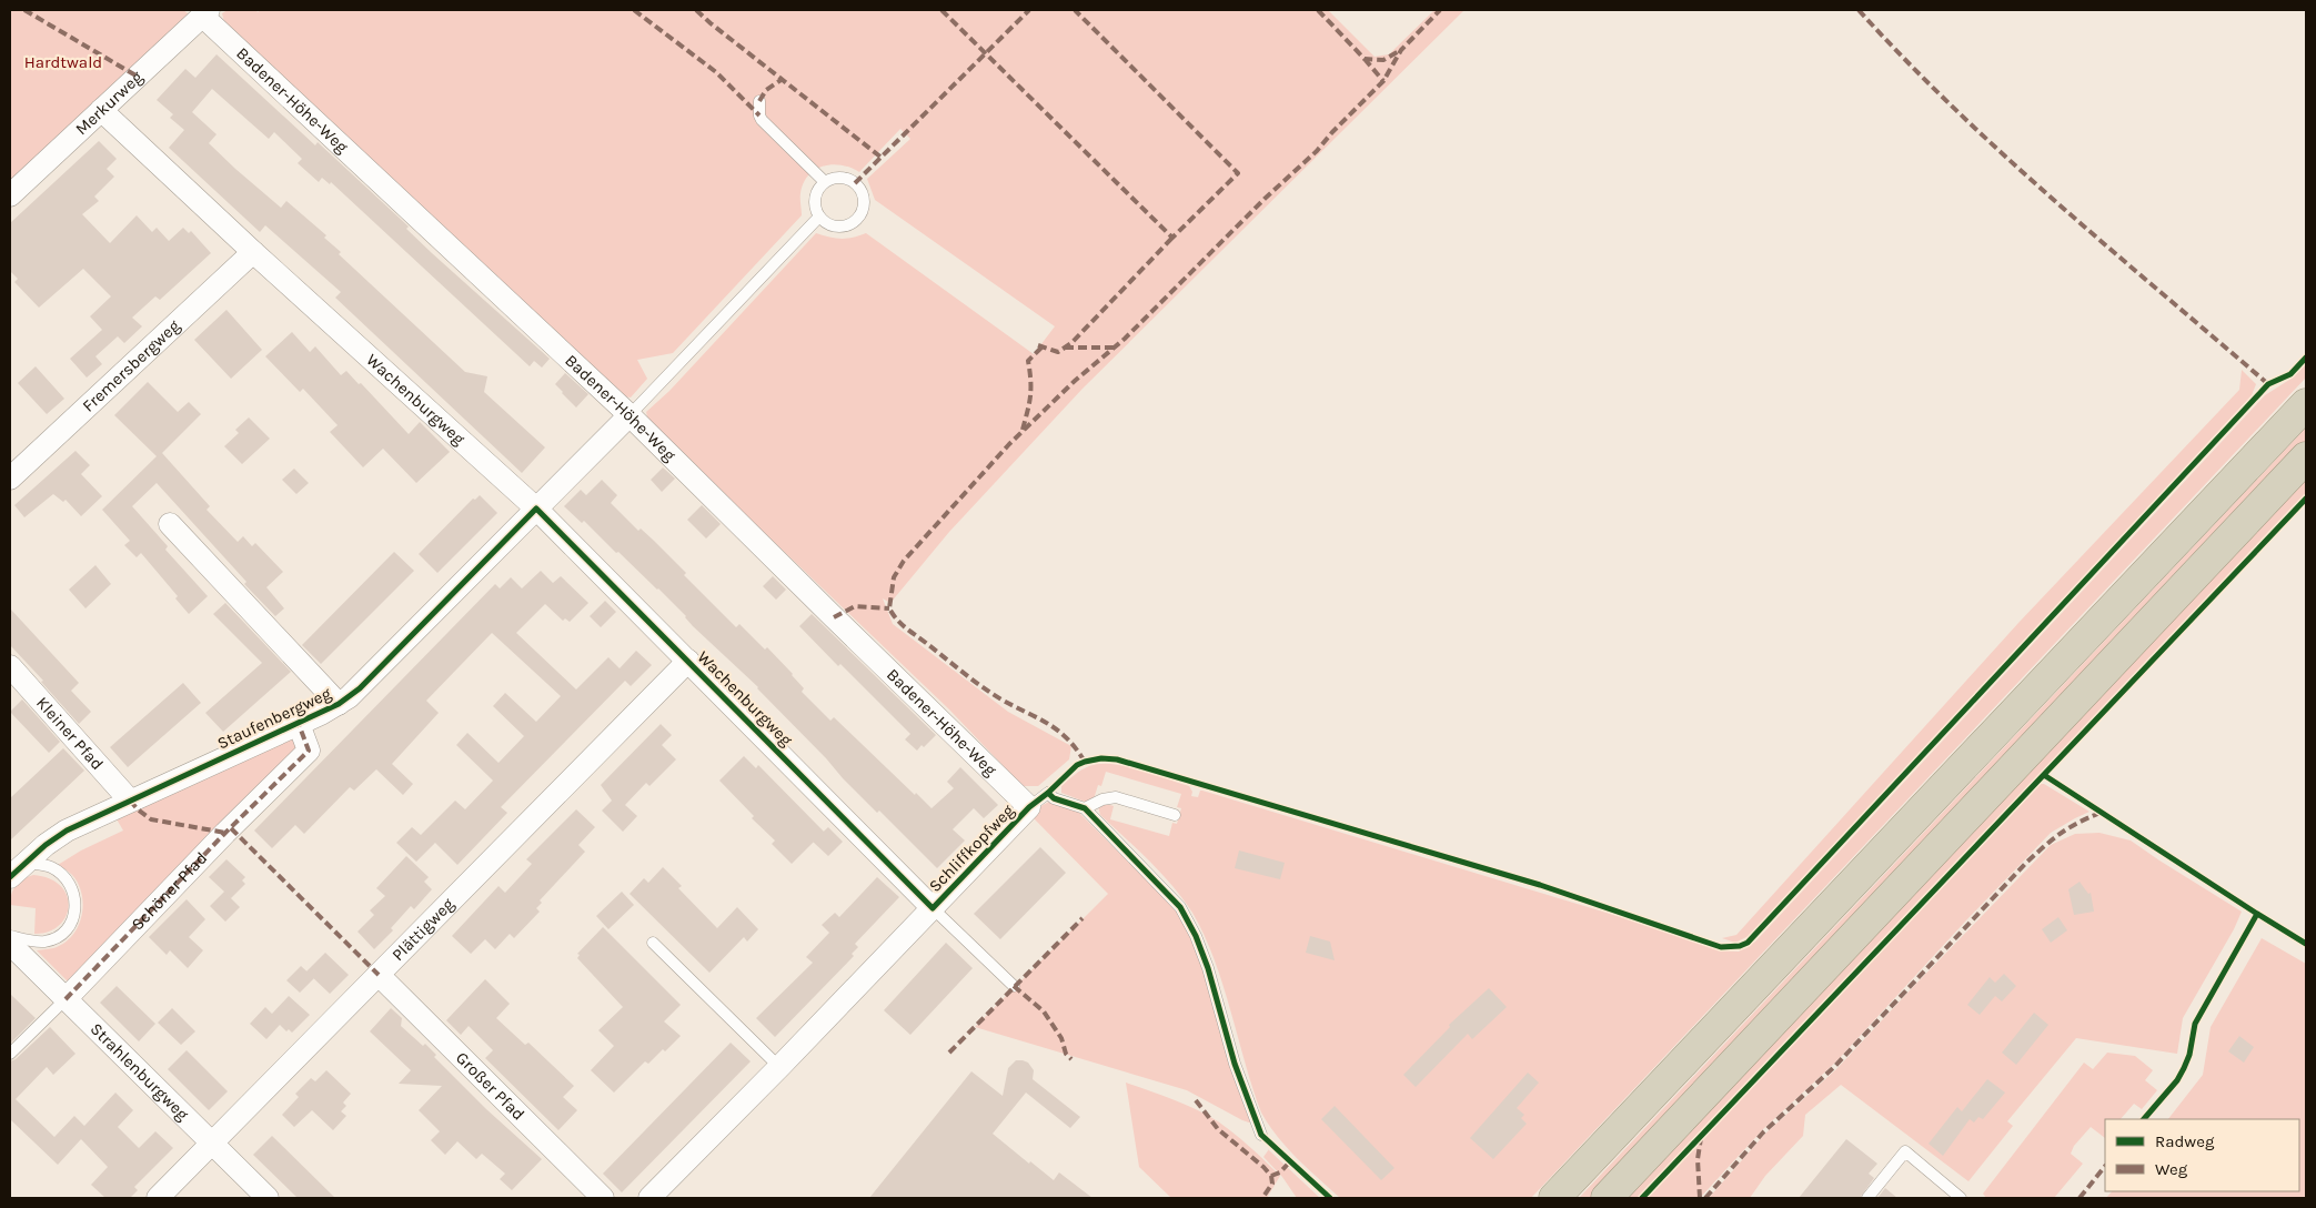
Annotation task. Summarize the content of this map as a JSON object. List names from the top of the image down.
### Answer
{
  "streets": {
    "street": [
      "Badener-Höhe-Weg",
      "Merkurweg",
      "Fremersbergweg",
      "Wachenburgweg",
      "Staufenbergweg",
      "Kleiner Pfad",
      "Schliffkopfweg",
      "Schöner Pfad",
      "Plättigweg",
      "Strahlenburgweg",
      "Großer Pfad"
    ]
  },
  "crossings": [
    ["Badener-Höhe-Weg", "Merkurweg"],
    ["Badener-Höhe-Weg", "Staufenbergweg"],
    ["Badener-Höhe-Weg", "Schliffkopfweg"],
    ["Merkurweg", "Wachenburgweg"],
    ["Fremersbergweg", "Wachenburgweg"],
    ["Wachenburgweg", "Staufenbergweg"],
    ["Wachenburgweg", "Schliffkopfweg"],
    ["Wachenburgweg", "Plättigweg"],
    ["Staufenbergweg", "Kleiner Pfad"],
    ["Staufenbergweg", "Schöner Pfad"],
    ["Schöner Pfad", "Strahlenburgweg"],
    ["Plättigweg", "Strahlenburgweg"],
    ["Plättigweg", "Großer Pfad"]
  ],
  "parks": ["Hardtwald"],
  "legend": ["Radweg", "Weg"]
}
